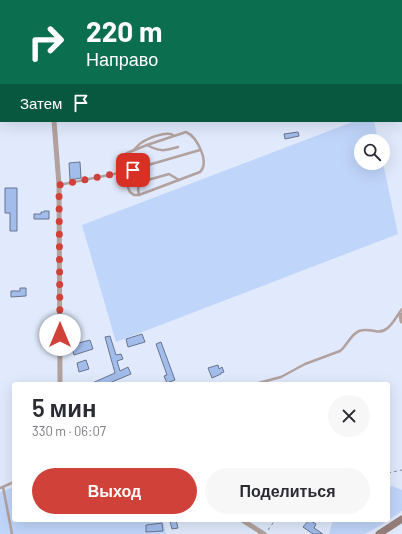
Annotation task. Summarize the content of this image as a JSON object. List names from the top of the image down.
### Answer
{
  "page": {
    "turn": ["220 m", "Направо"],
    "then": "Затем",
    "heading": ["5 мин", "330 m · 06:07"],
    "buttons": ["Выход", "Поделиться"]
  }
}
